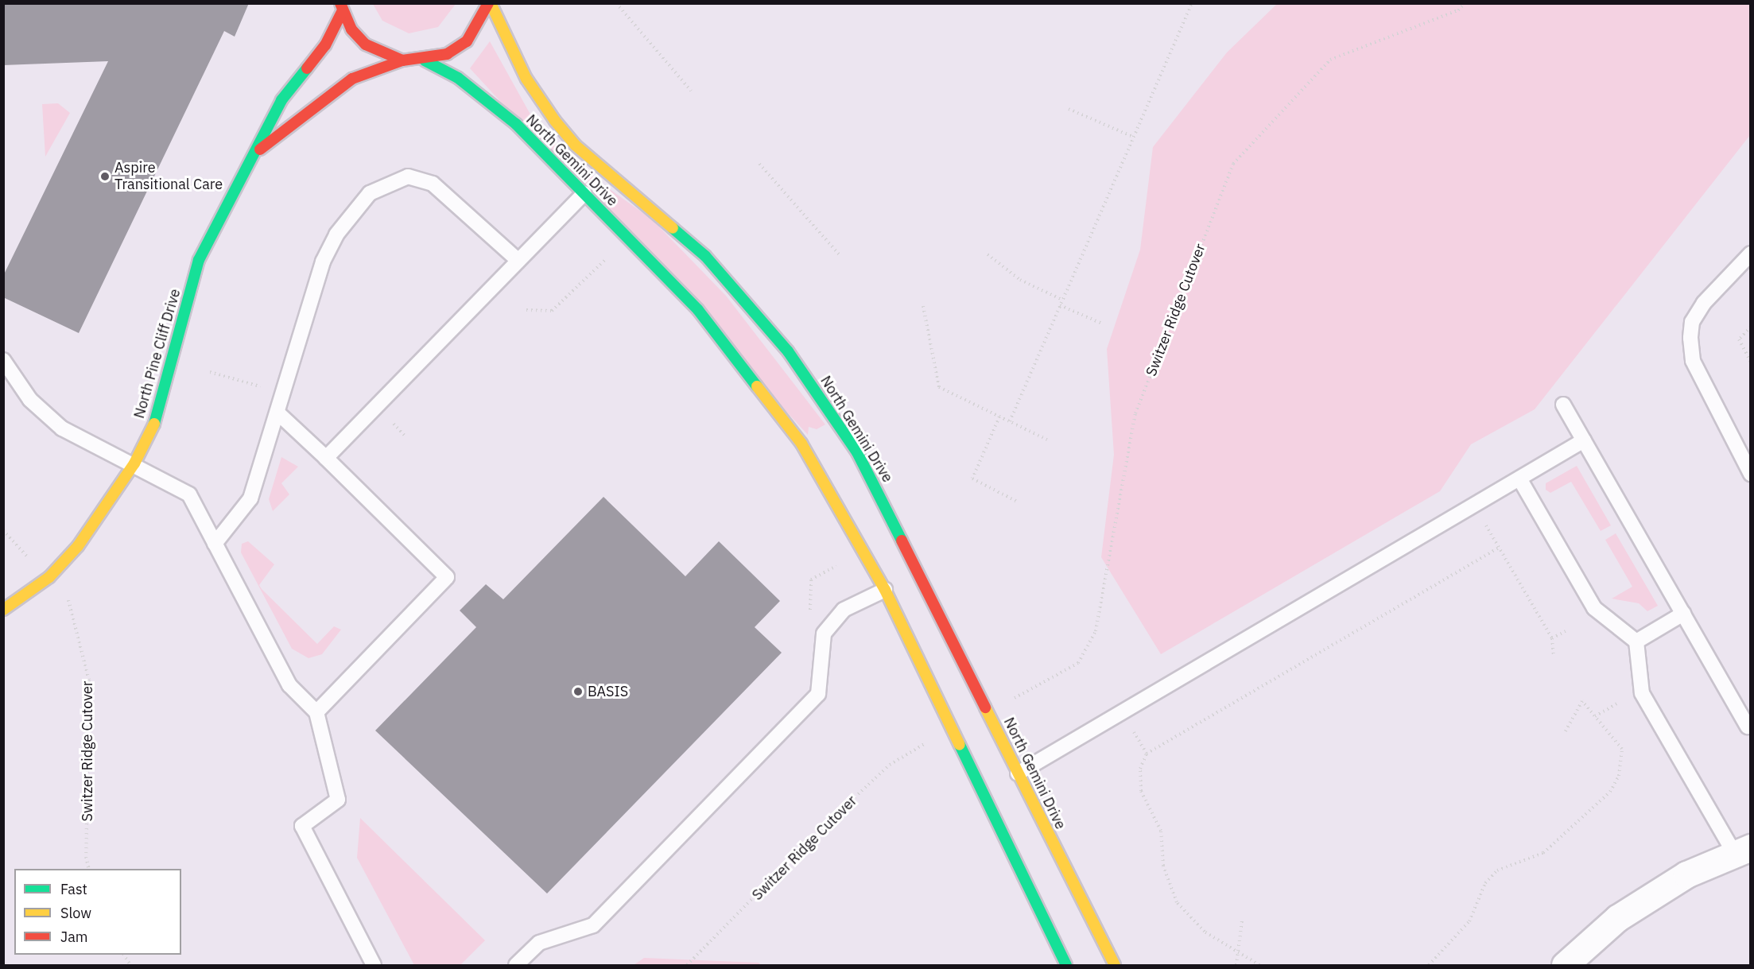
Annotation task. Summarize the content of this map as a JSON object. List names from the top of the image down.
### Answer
{
  "streets": {
    "street": ["North Gemini Drive", "North Pine Cliff Drive"],
    "path": ["Switzer Ridge Cutover"]
  },
  "crossings": [
    ["North Gemini Drive", "North Pine Cliff Drive"]
  ],
  "places": ["Aspire Transitional Care", "BASIS"],
  "legend": ["Fast", "Slow", "Jam"]
}
